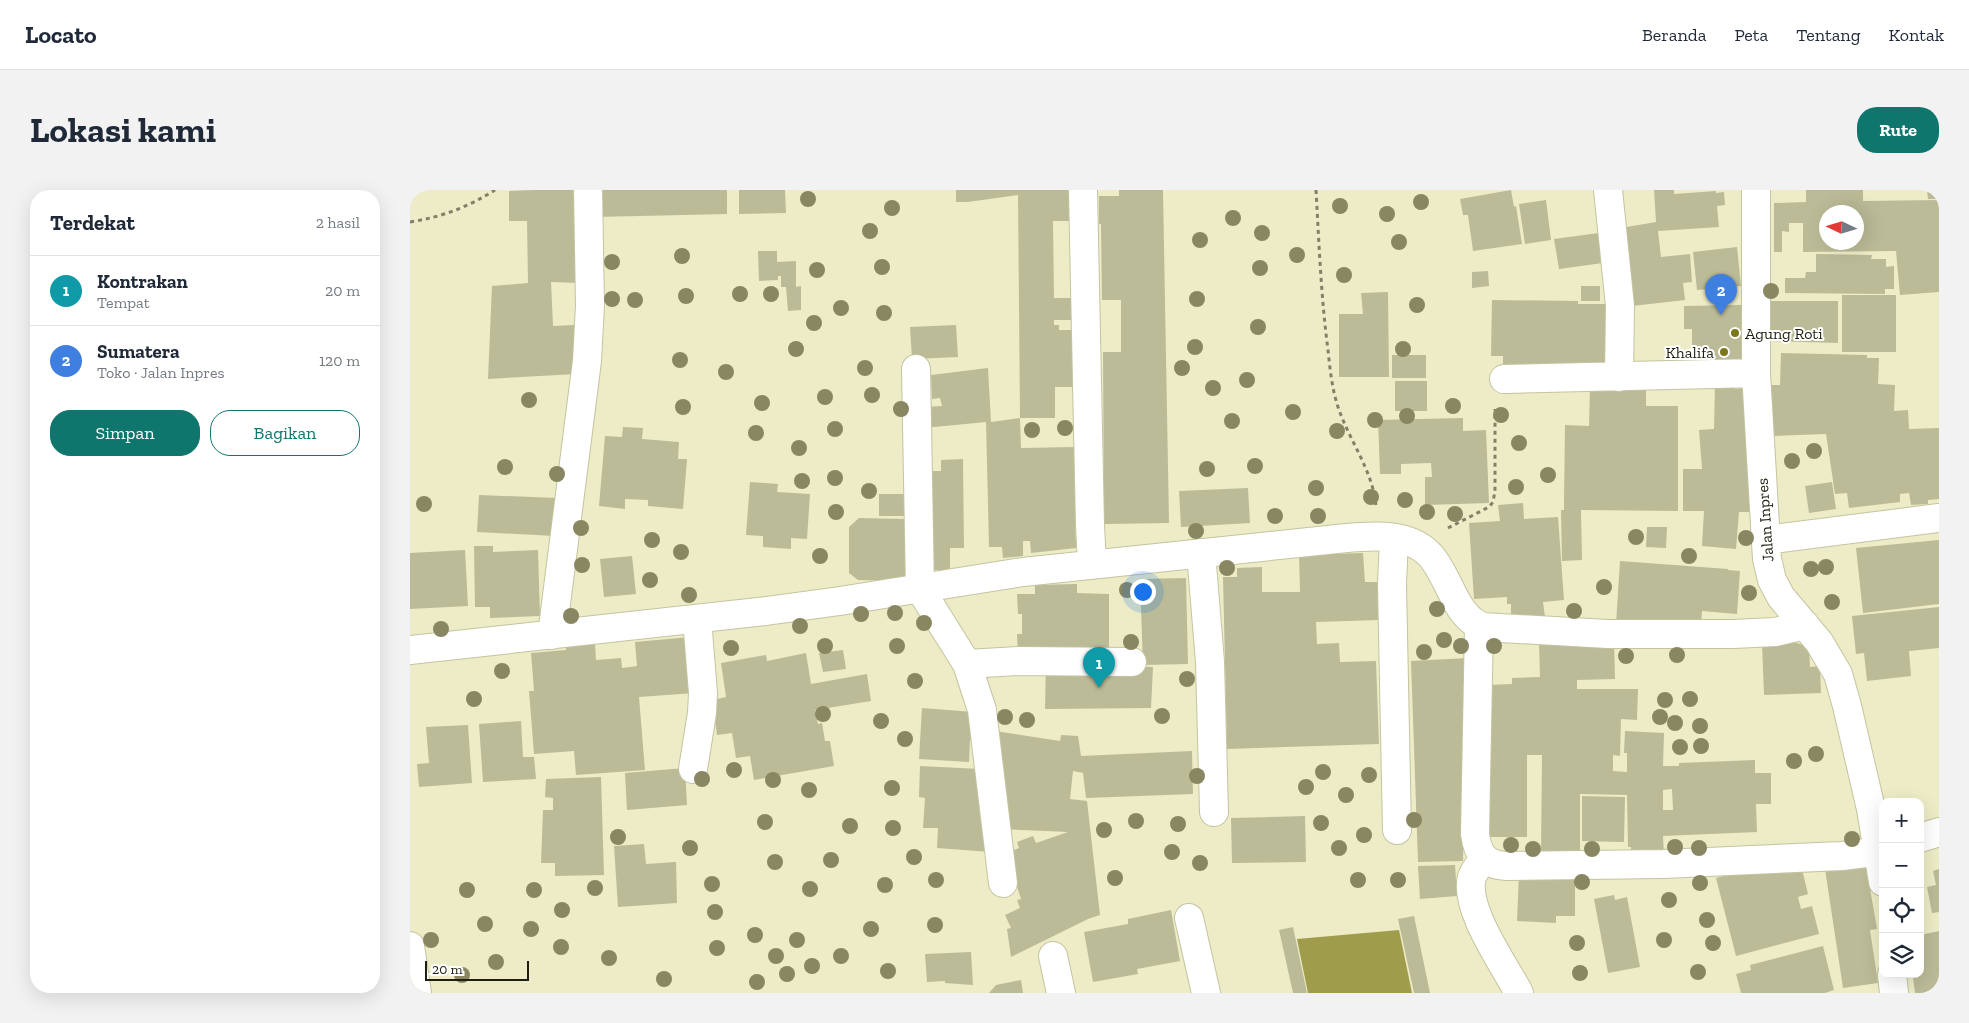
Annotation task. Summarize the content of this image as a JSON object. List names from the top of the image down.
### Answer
{
  "streets": {
    "street": ["Jalan Inpres"]
  },
  "places": ["Agung Roti", "Khalifa"],
  "scale_bar": "20 m",
  "north": "left",
  "page": {
    "header": "Locato",
    "nav": [
      "Beranda",
      "Peta",
      "Tentang",
      "Kontak"
    ],
    "buttons": [
      "Rute",
      ["Simpan", "Bagikan"]
    ],
    "title": "Lokasi kami",
    "heading": ["Terdekat", "2 hasil"],
    "list": [
      {
        "mark": "1",
        "name": "Kontrakan",
        "note": "Tempat",
        "value": "20 m"
      },
      {
        "mark": "2",
        "name": "Sumatera",
        "note": "Toko · Jalan Inpres",
        "value": "120 m"
      }
    ],
    "pins": ["2", "1"],
    "map_buttons": ["+", "−"],
    "scale": "20 m"
  }
}
